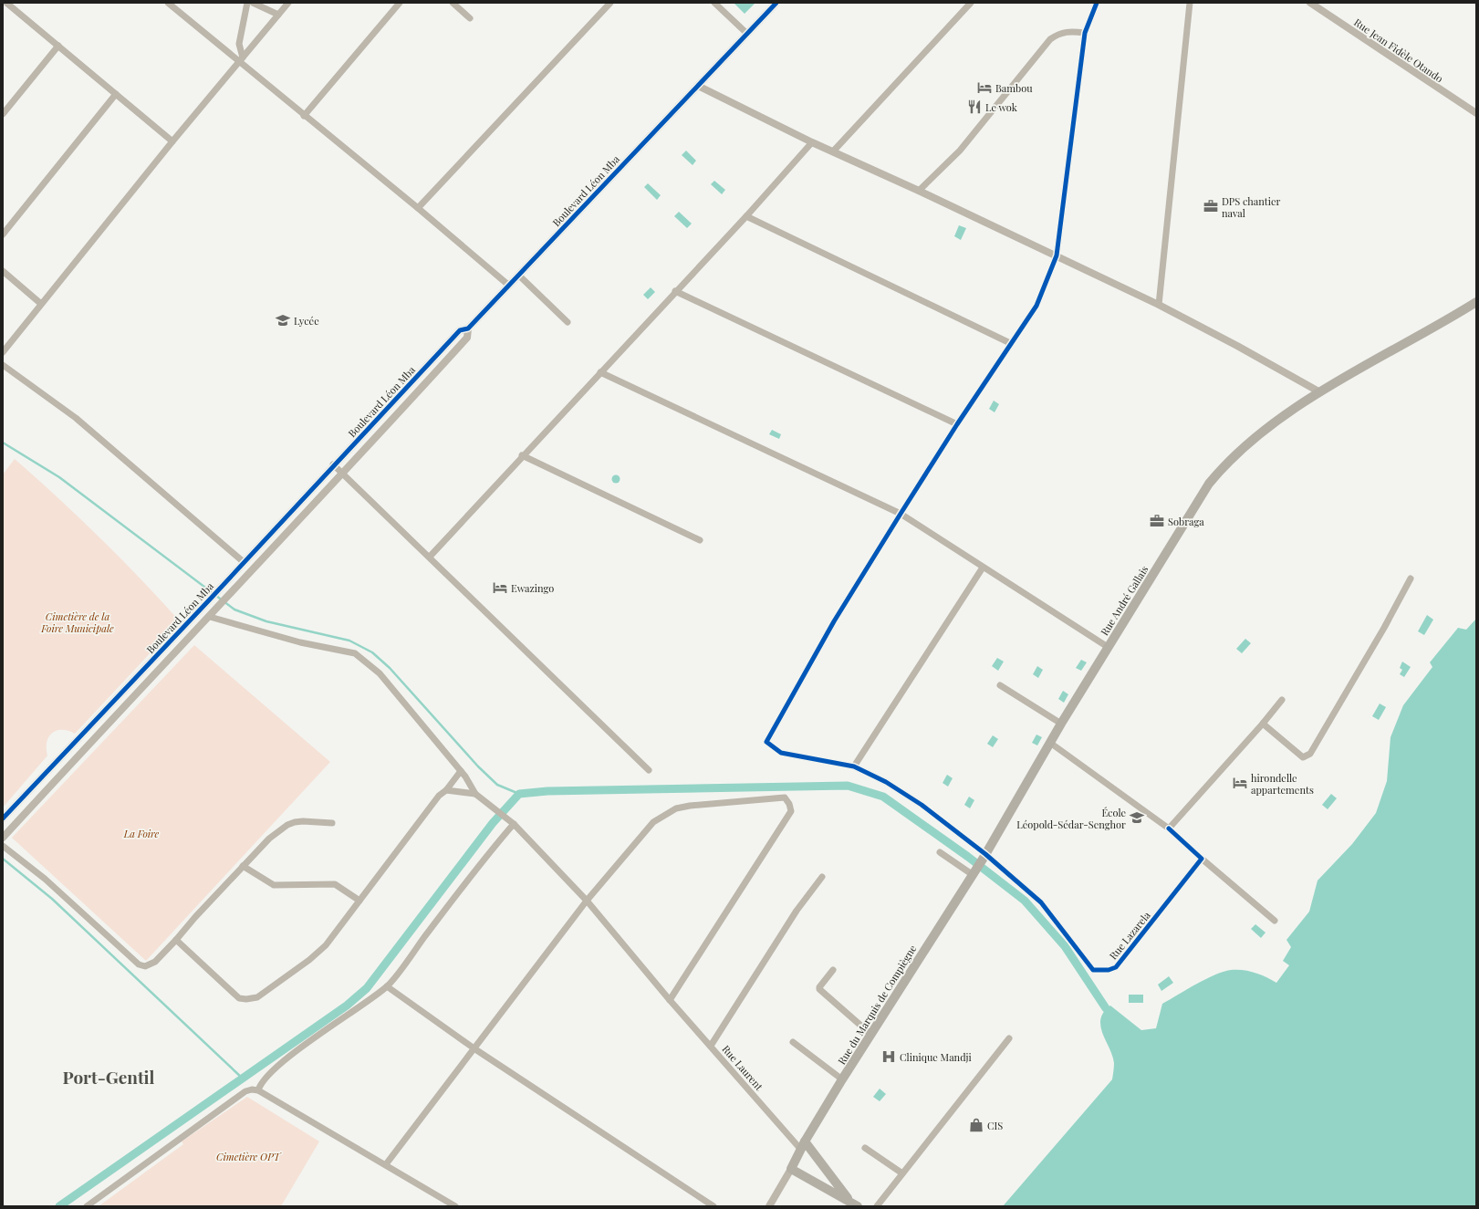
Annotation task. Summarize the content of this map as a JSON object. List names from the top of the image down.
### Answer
{
  "streets": {
    "main road": ["Rue André Gallais", "Rue du Marquis de Compiègne"],
    "street": [
      "Rue Jean Fidèle Otando",
      "Boulevard Léon Mba",
      "Rue Lazarela",
      "Rue Laurent"
    ]
  },
  "crossings": [
    ["Boulevard Léon Mba", "Rue Laurent"],
    ["Rue André Gallais", "Rue Lazarela"],
    ["Rue André Gallais", "Rue du Marquis de Compiègne"],
    ["Rue Lazarela", "Rue du Marquis de Compiègne"],
    ["Rue du Marquis de Compiègne", "Rue Laurent"]
  ],
  "districts": ["Port-Gentil"],
  "parks": ["Cimetière de la Foire Municipale", "La Foire", "Cimetière OPT"],
  "places": {
    "hotel": ["Bambou", "Ewazingo", "hirondelle appartements"],
    "restaurant": ["Le wok"],
    "office": ["DPS chantier naval", "Sobraga"],
    "school or university": ["Lycée", "École Léopold-Sédar-Senghor"],
    "hospital": ["Clinique Mandji"],
    "shop": ["CIS"]
  }
}
